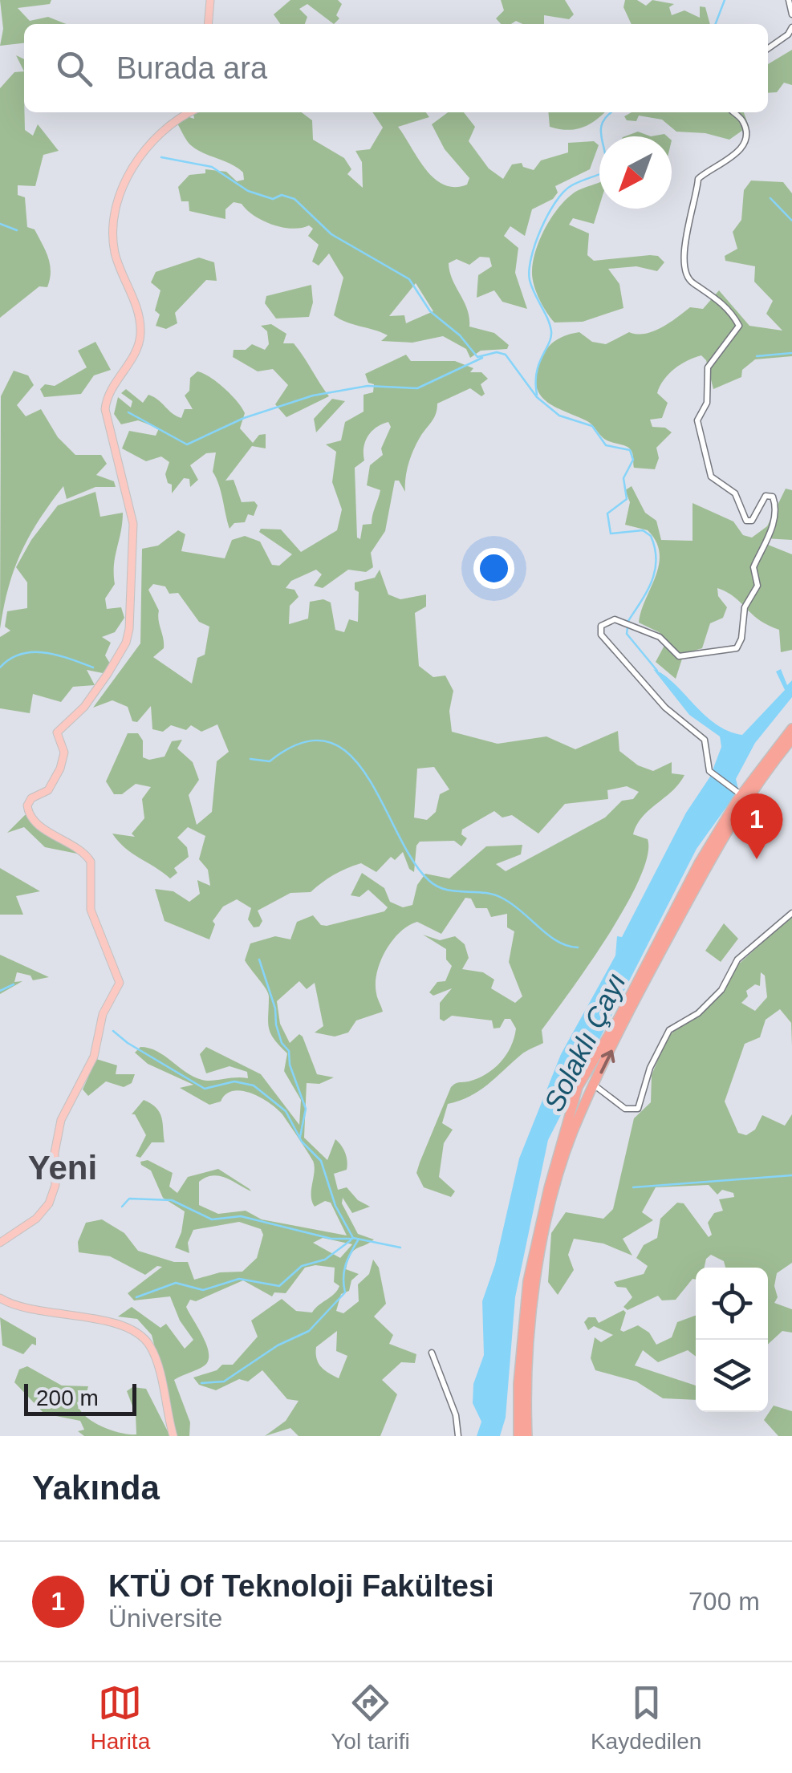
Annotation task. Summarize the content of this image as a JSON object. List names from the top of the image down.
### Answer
{
  "districts": ["Yeni"],
  "water": ["Solaklı Çayı"],
  "scale_bar": "200 m",
  "north": "bottom left",
  "page": {
    "search": "Burada ara",
    "pins": "1",
    "scale": "200 m",
    "heading": "Yakında",
    "list": [
      {
        "mark": "1",
        "name": "KTÜ Of Teknoloji Fakültesi",
        "note": "Üniversite",
        "value": "700 m"
      }
    ],
    "nav": ["Harita", "Yol tarifi", "Kaydedilen"]
  }
}
